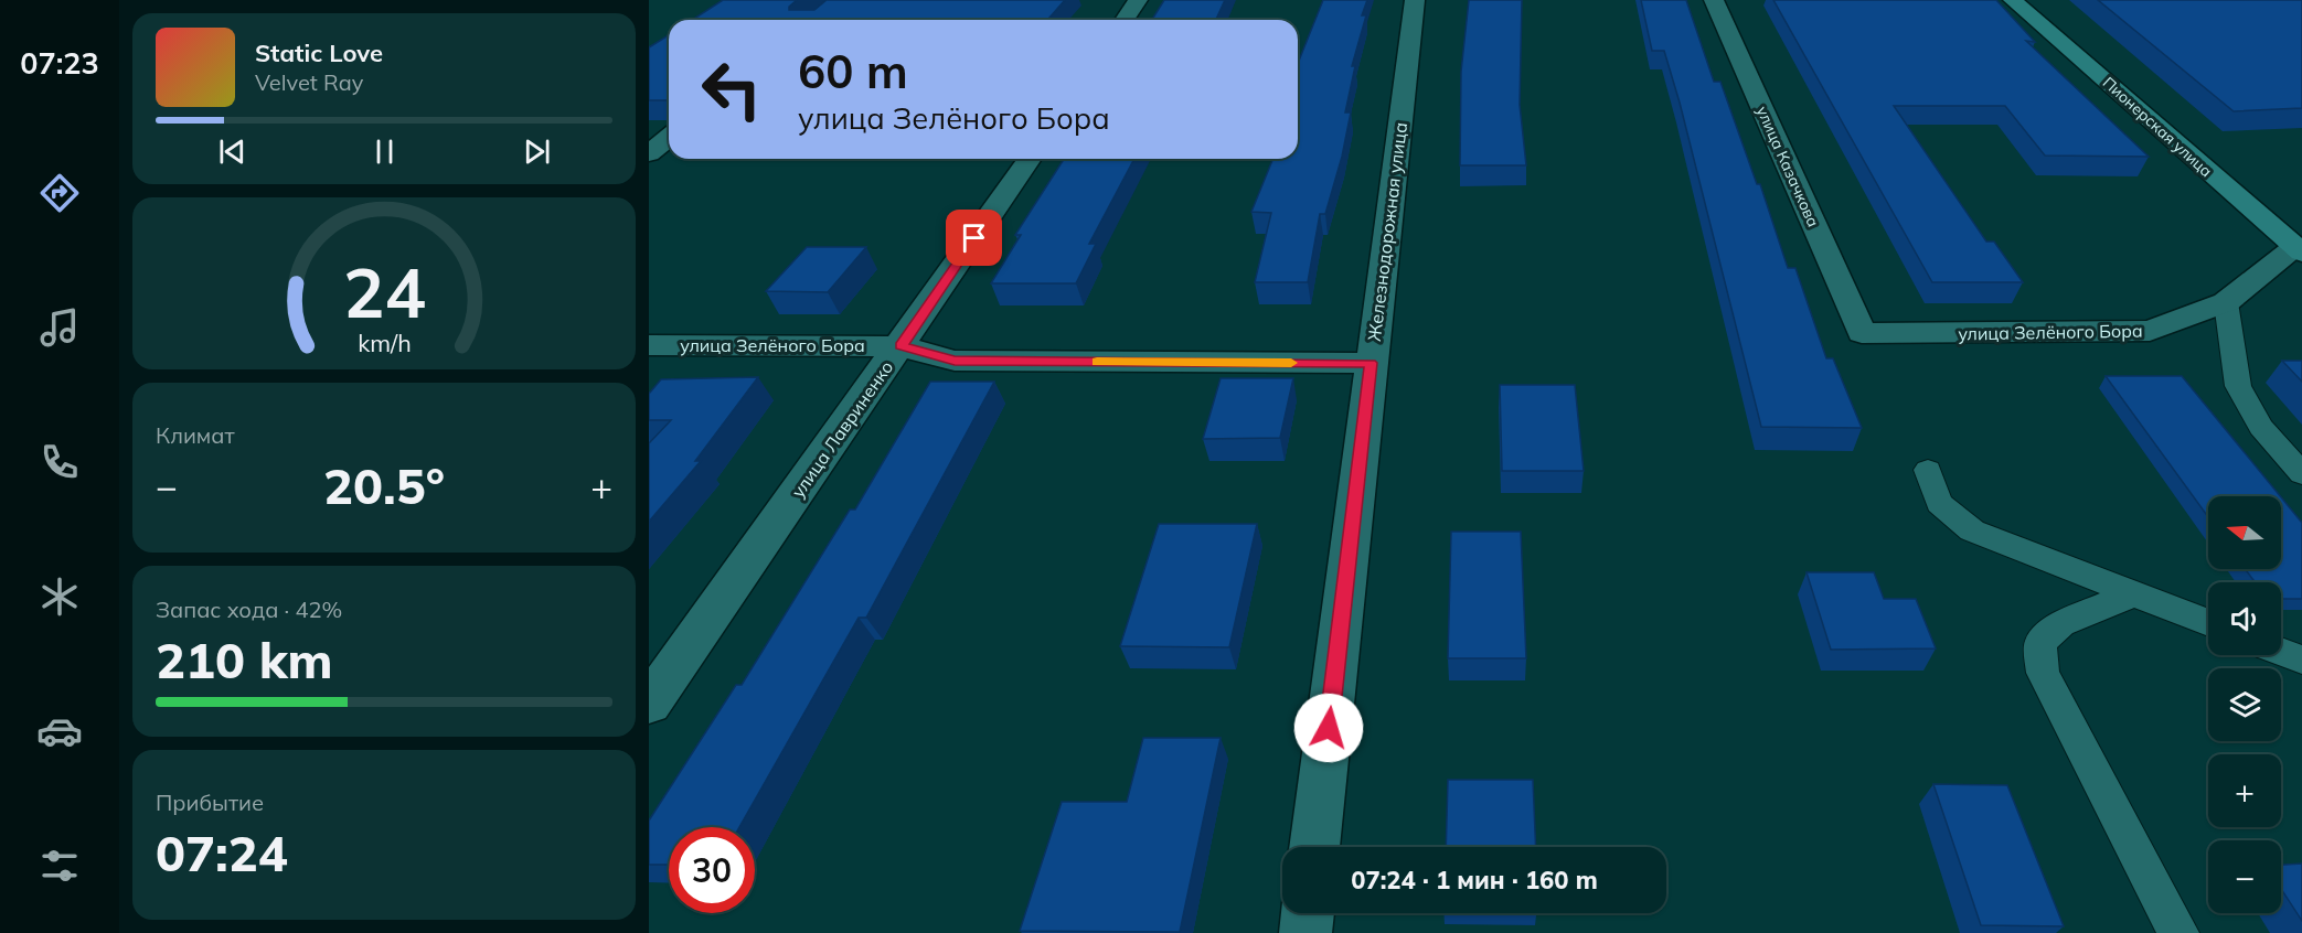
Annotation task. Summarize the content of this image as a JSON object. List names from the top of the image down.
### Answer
{
  "streets": {
    "street": [
      "Пионерская улица",
      "улица Казачкова",
      "Железнодорожная улица",
      "улица Зелёного Бора",
      "улица Лавриненко"
    ]
  },
  "crossings": [
    ["Пионерская улица", "улица Зелёного Бора"],
    ["улица Казачкова", "улица Зелёного Бора"],
    ["Железнодорожная улица", "улица Зелёного Бора"],
    ["улица Зелёного Бора", "улица Лавриненко"]
  ],
  "north": "left",
  "page": {
    "tabs": "07:23",
    "turn": ["60 m", "улица Зелёного Бора"],
    "song": ["Static Love", "Velvet Ray"],
    "tile": [
      "Климат",
      ["Запас хода · 42%", "210 km"],
      ["Прибытие", "07:24"]
    ],
    "heat": ["−", "20.5°", "+"],
    "map_buttons": ["+", "−"],
    "limit": "30",
    "trip": "07:24 · 1 мин · 160 m",
    "gauge": ["24", "km/h"]
  }
}
